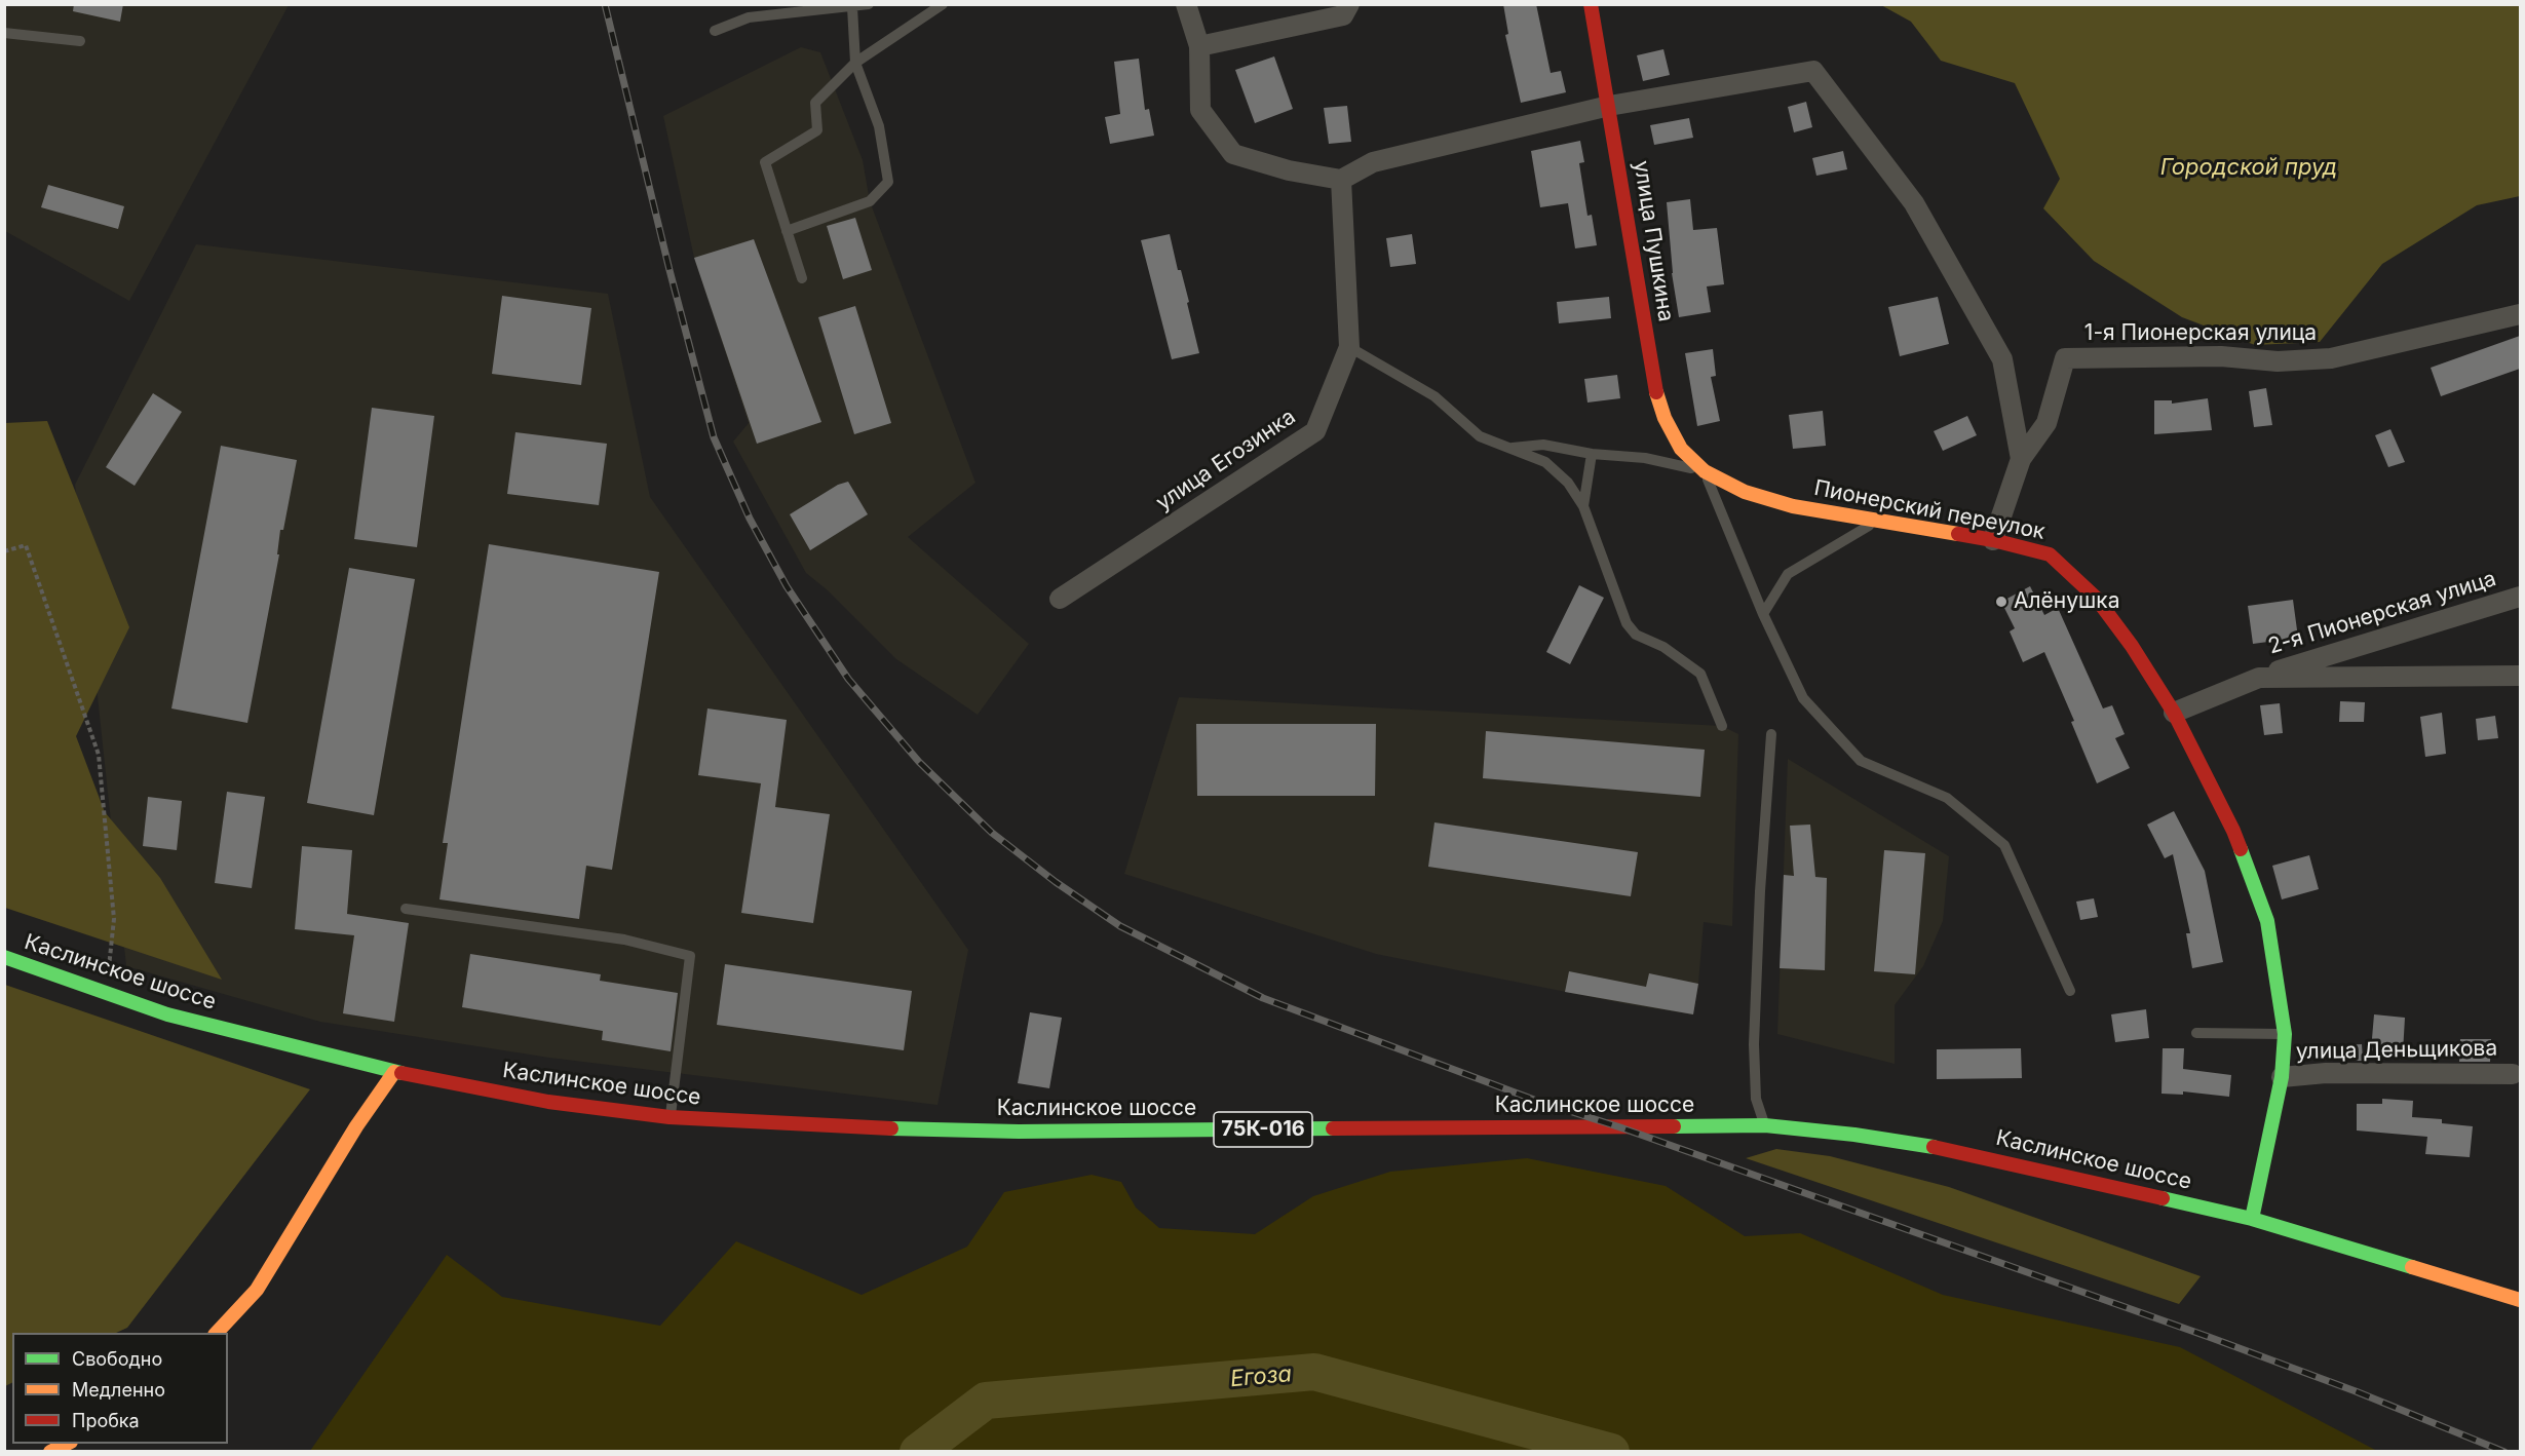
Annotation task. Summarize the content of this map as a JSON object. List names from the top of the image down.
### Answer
{
  "streets": {
    "main road": [
      "улица Пушкина",
      "Пионерский переулок",
      "Каслинское шоссе",
      "75К-016"
    ],
    "street": [
      "1-я Пионерская улица",
      "улица Егозинка",
      "2-я Пионерская улица",
      "улица Деньщикова"
    ]
  },
  "crossings": [
    ["улица Пушкина", "Пионерский переулок"],
    ["Пионерский переулок", "2-я Пионерская улица"],
    ["Пионерский переулок", "Каслинское шоссе"],
    ["Пионерский переулок", "улица Деньщикова"]
  ],
  "water": ["Городской пруд", "Егоза"],
  "places": ["Алёнушка"],
  "legend": ["Свободно", "Медленно", "Пробка"]
}
